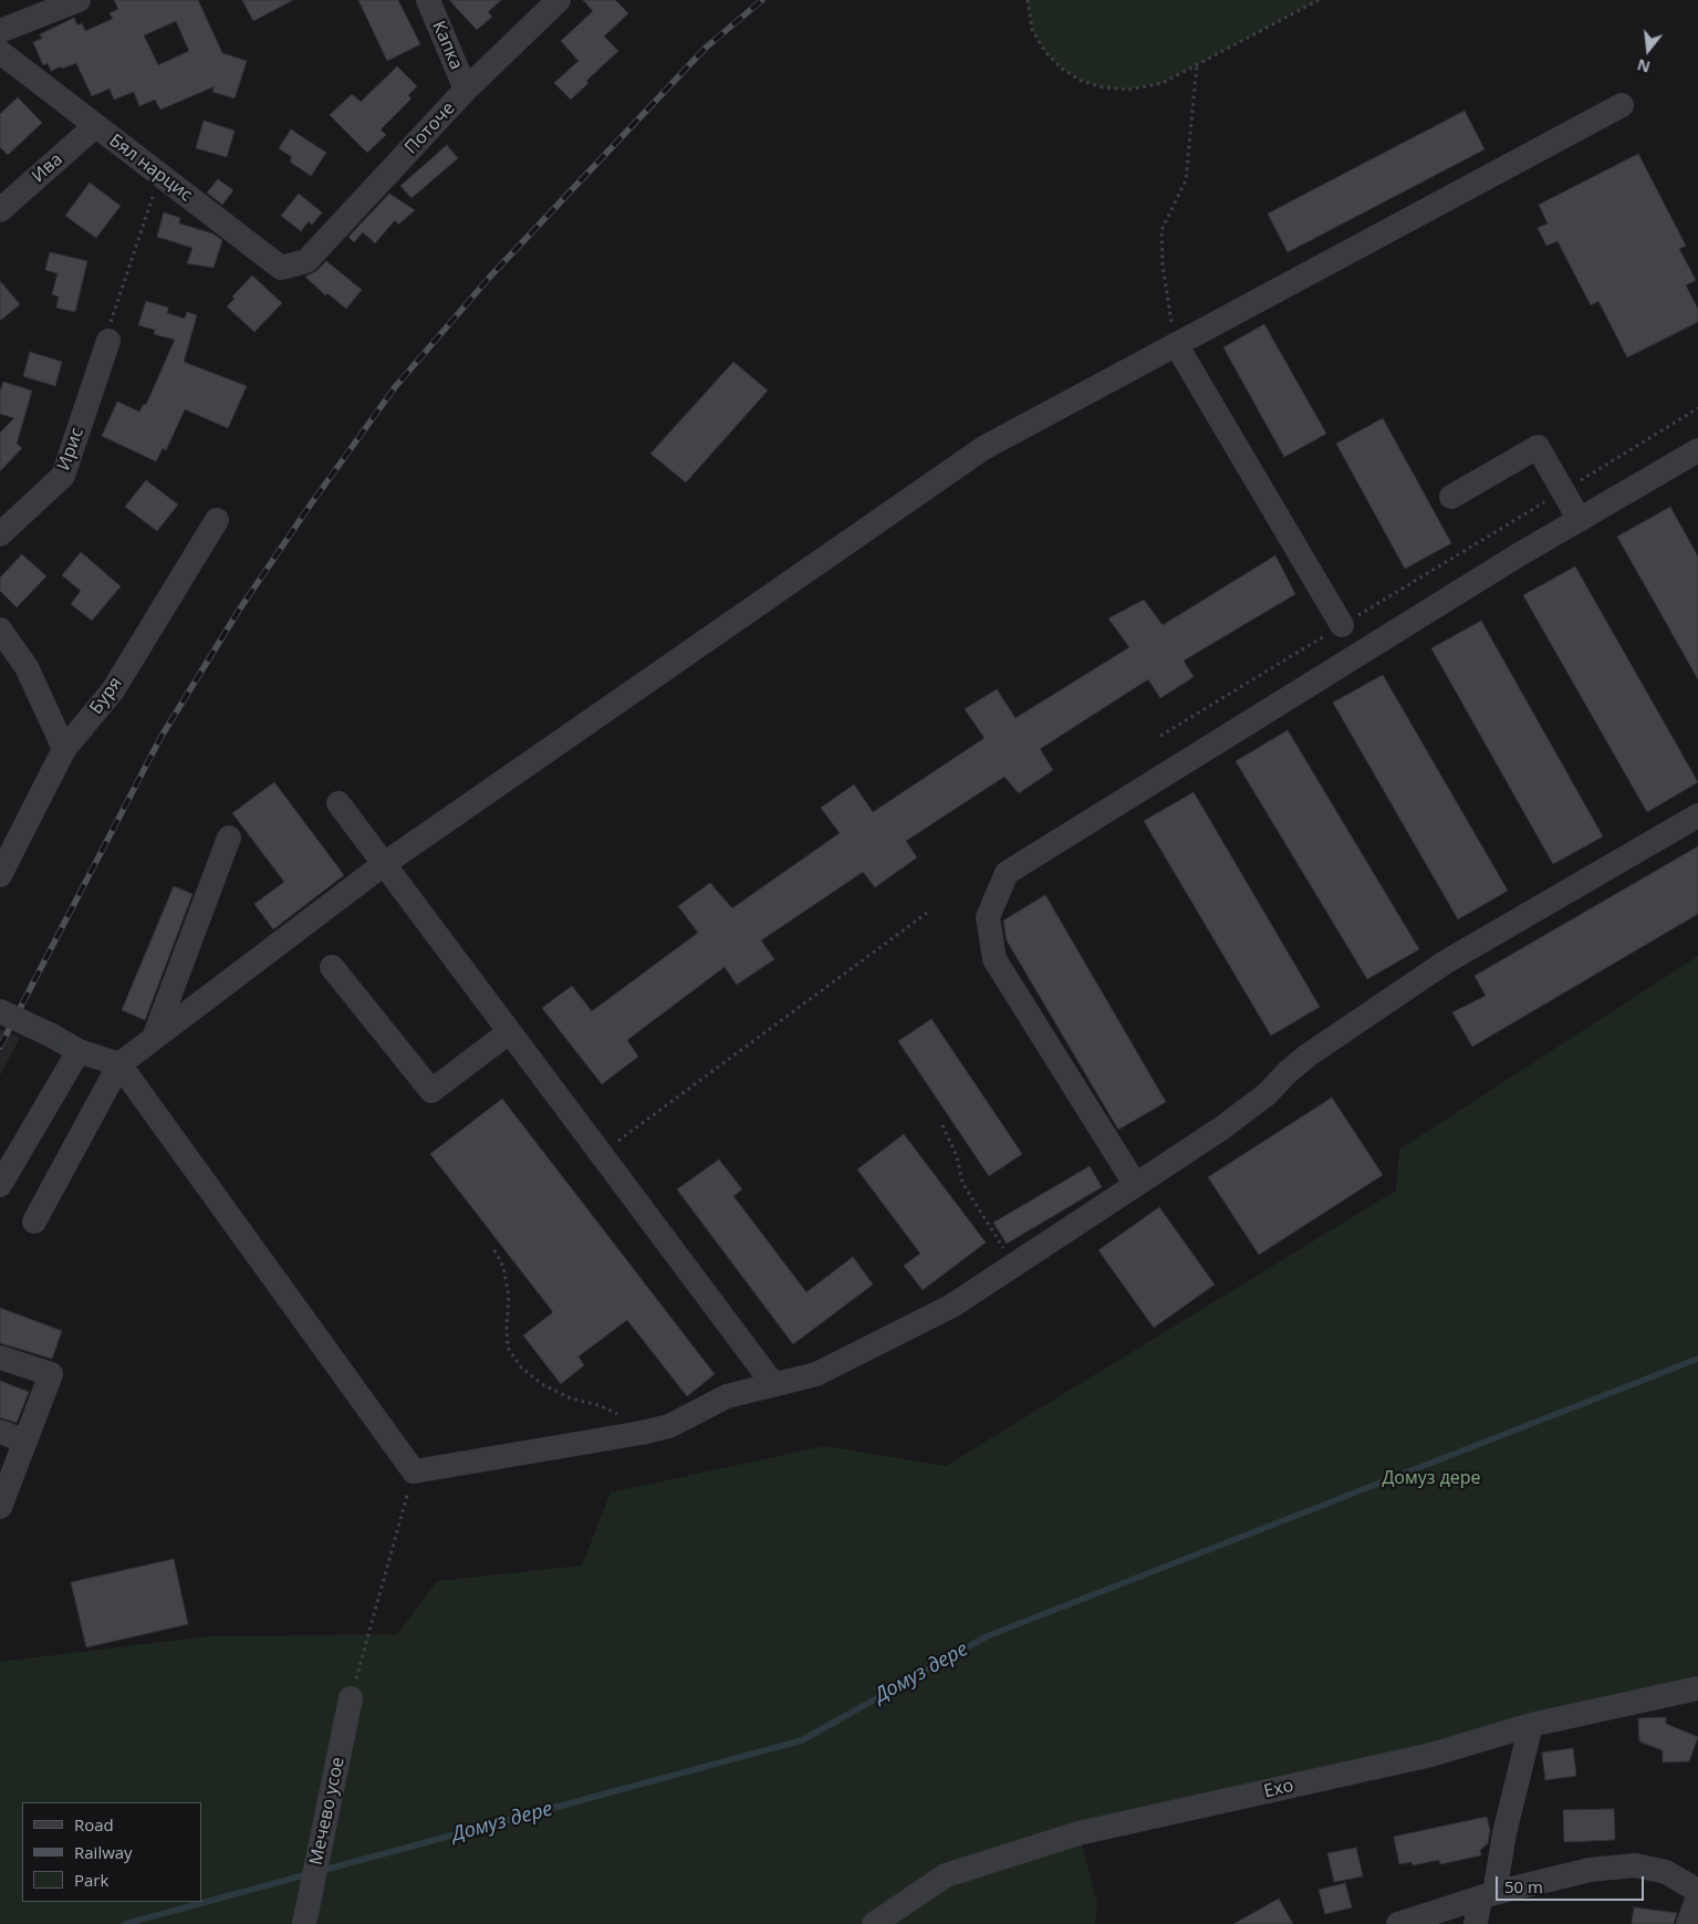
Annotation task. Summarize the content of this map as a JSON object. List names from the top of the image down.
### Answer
{
  "streets": {
    "street": [
      "Капка",
      "Поточе",
      "Ива",
      "Бял нарцис",
      "Ирис",
      "Буря",
      "Ехо",
      "Мечево усое"
    ]
  },
  "crossings": [
    ["Капка", "Поточе"],
    ["Поточе", "Бял нарцис"],
    ["Ива", "Бял нарцис"]
  ],
  "water": ["Домуз дере"],
  "parks": ["Домуз дере"],
  "legend": ["Road", "Railway", "Park"],
  "scale_bar": "50 m",
  "north": "bottom"
}
